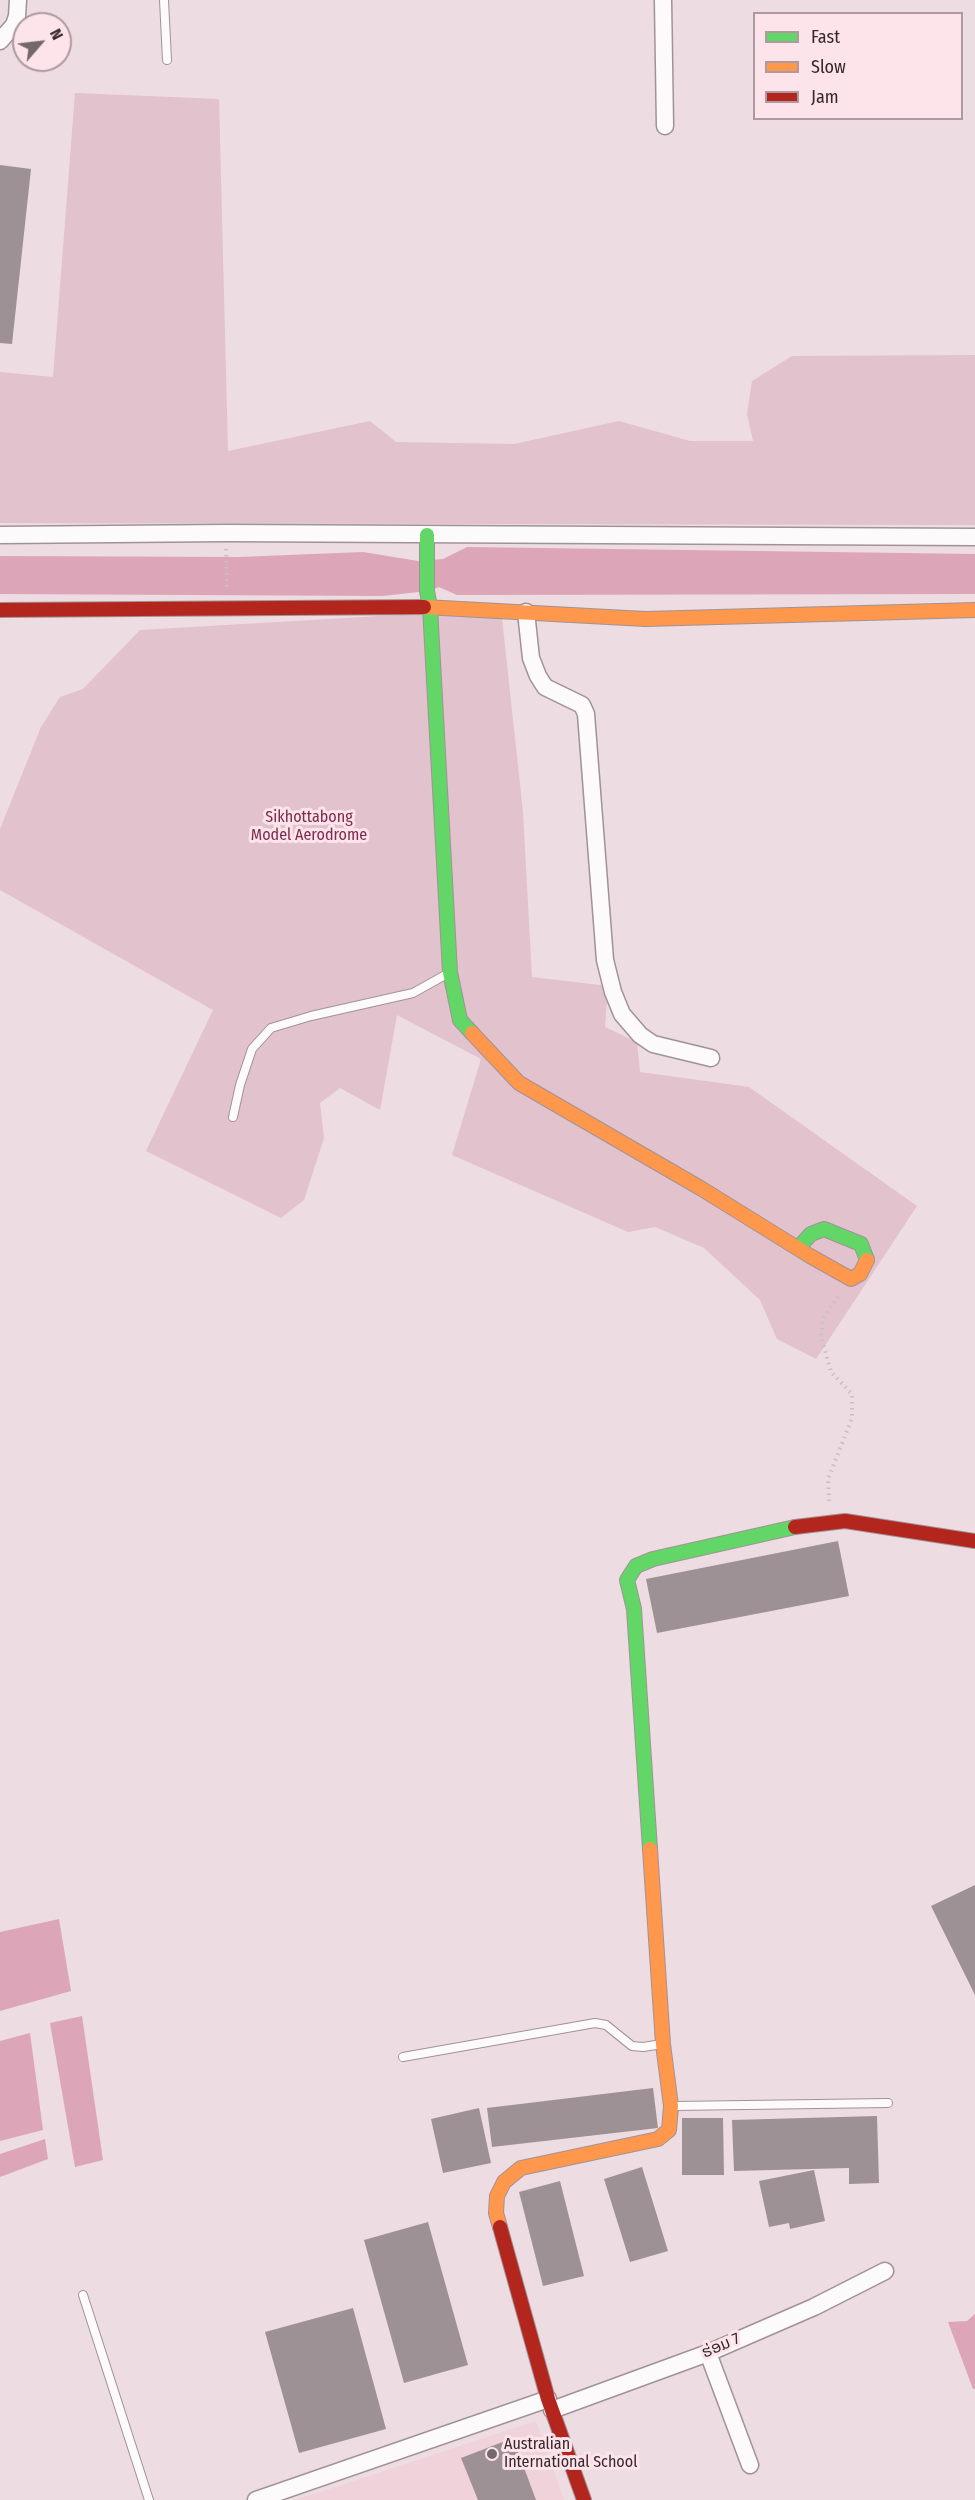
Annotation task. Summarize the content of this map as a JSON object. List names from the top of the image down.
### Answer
{
  "streets": {
    "street": ["ຮ່ອມ 7"]
  },
  "parks": ["Sikhottabong Model Aerodrome"],
  "places": ["Australian International School"],
  "legend": ["Fast", "Slow", "Jam"],
  "north": "top right"
}
